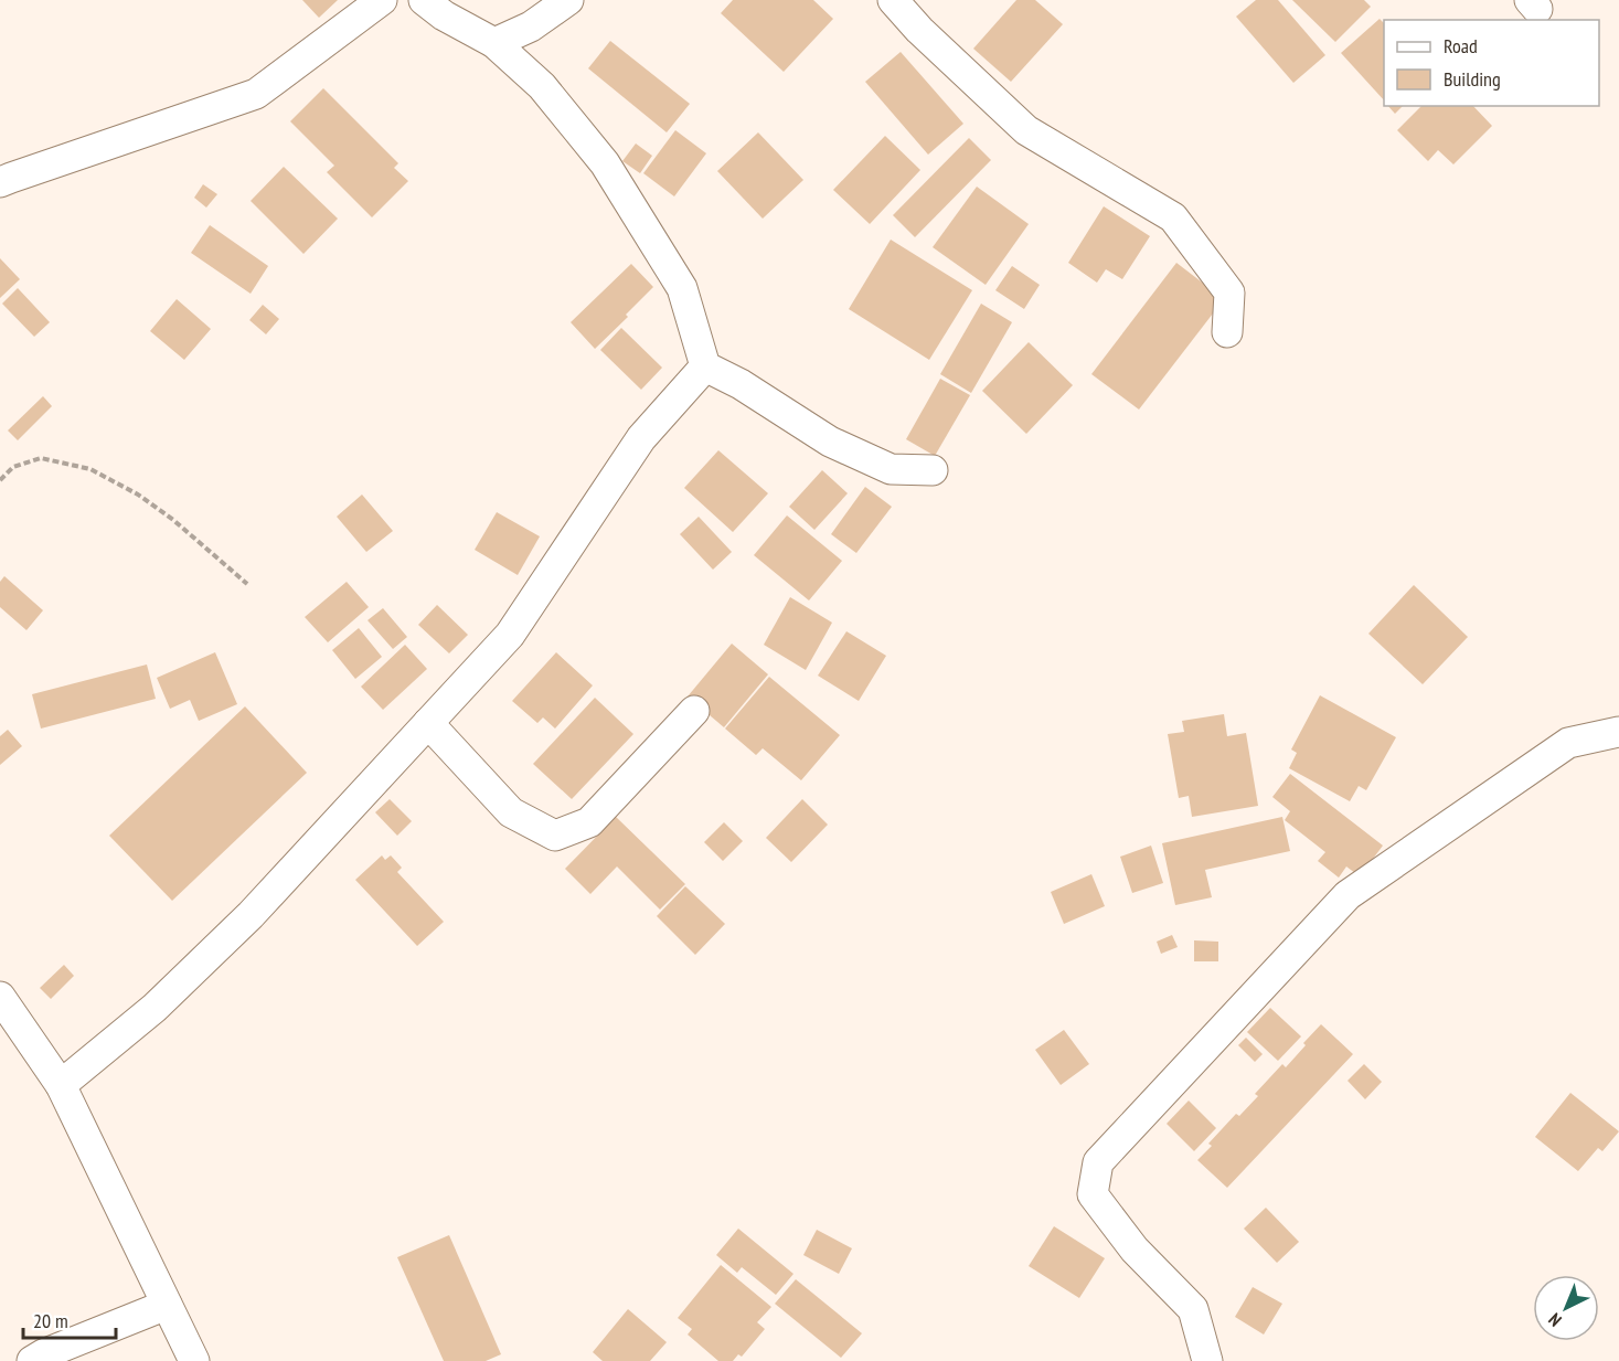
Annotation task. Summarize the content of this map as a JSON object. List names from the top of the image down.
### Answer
{
  "legend": ["Road", "Building"],
  "scale_bar": "20 m",
  "north": "bottom left"
}
